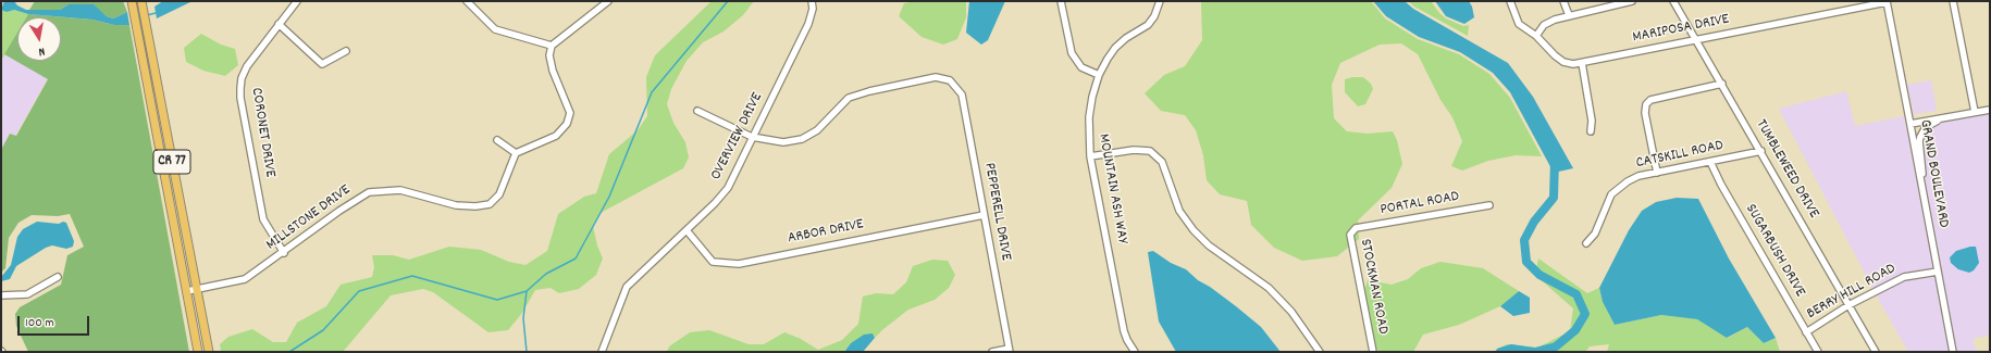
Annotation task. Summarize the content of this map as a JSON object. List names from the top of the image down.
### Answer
{
  "streets": {
    "main road": ["CR 77"],
    "street": [
      "MARIPOSA DRIVE",
      "CORONET DRIVE",
      "OVERVIEW DRIVE",
      "CATSKILL ROAD",
      "TUMBLEWEED DRIVE",
      "GRAND BOULEVARD",
      "MOUNTAIN ASH WAY",
      "PORTAL ROAD",
      "PEPPERELL DRIVE",
      "MILLSTONE DRIVE",
      "ARBOR DRIVE",
      "SUGARBUSH DRIVE",
      "STOCKMAN ROAD",
      "BERRY HILL ROAD"
    ]
  },
  "crossings": [
    ["MARIPOSA DRIVE", "TUMBLEWEED DRIVE"],
    ["MARIPOSA DRIVE", "GRAND BOULEVARD"],
    ["CORONET DRIVE", "MILLSTONE DRIVE"],
    ["OVERVIEW DRIVE", "PEPPERELL DRIVE"],
    ["OVERVIEW DRIVE", "ARBOR DRIVE"],
    ["CATSKILL ROAD", "TUMBLEWEED DRIVE"],
    ["CATSKILL ROAD", "SUGARBUSH DRIVE"],
    ["CR 77", "MILLSTONE DRIVE"],
    ["TUMBLEWEED DRIVE", "BERRY HILL ROAD"],
    ["GRAND BOULEVARD", "BERRY HILL ROAD"],
    ["PORTAL ROAD", "STOCKMAN ROAD"],
    ["PEPPERELL DRIVE", "ARBOR DRIVE"],
    ["SUGARBUSH DRIVE", "BERRY HILL ROAD"]
  ],
  "scale_bar": "100 m",
  "north": "bottom"
}
